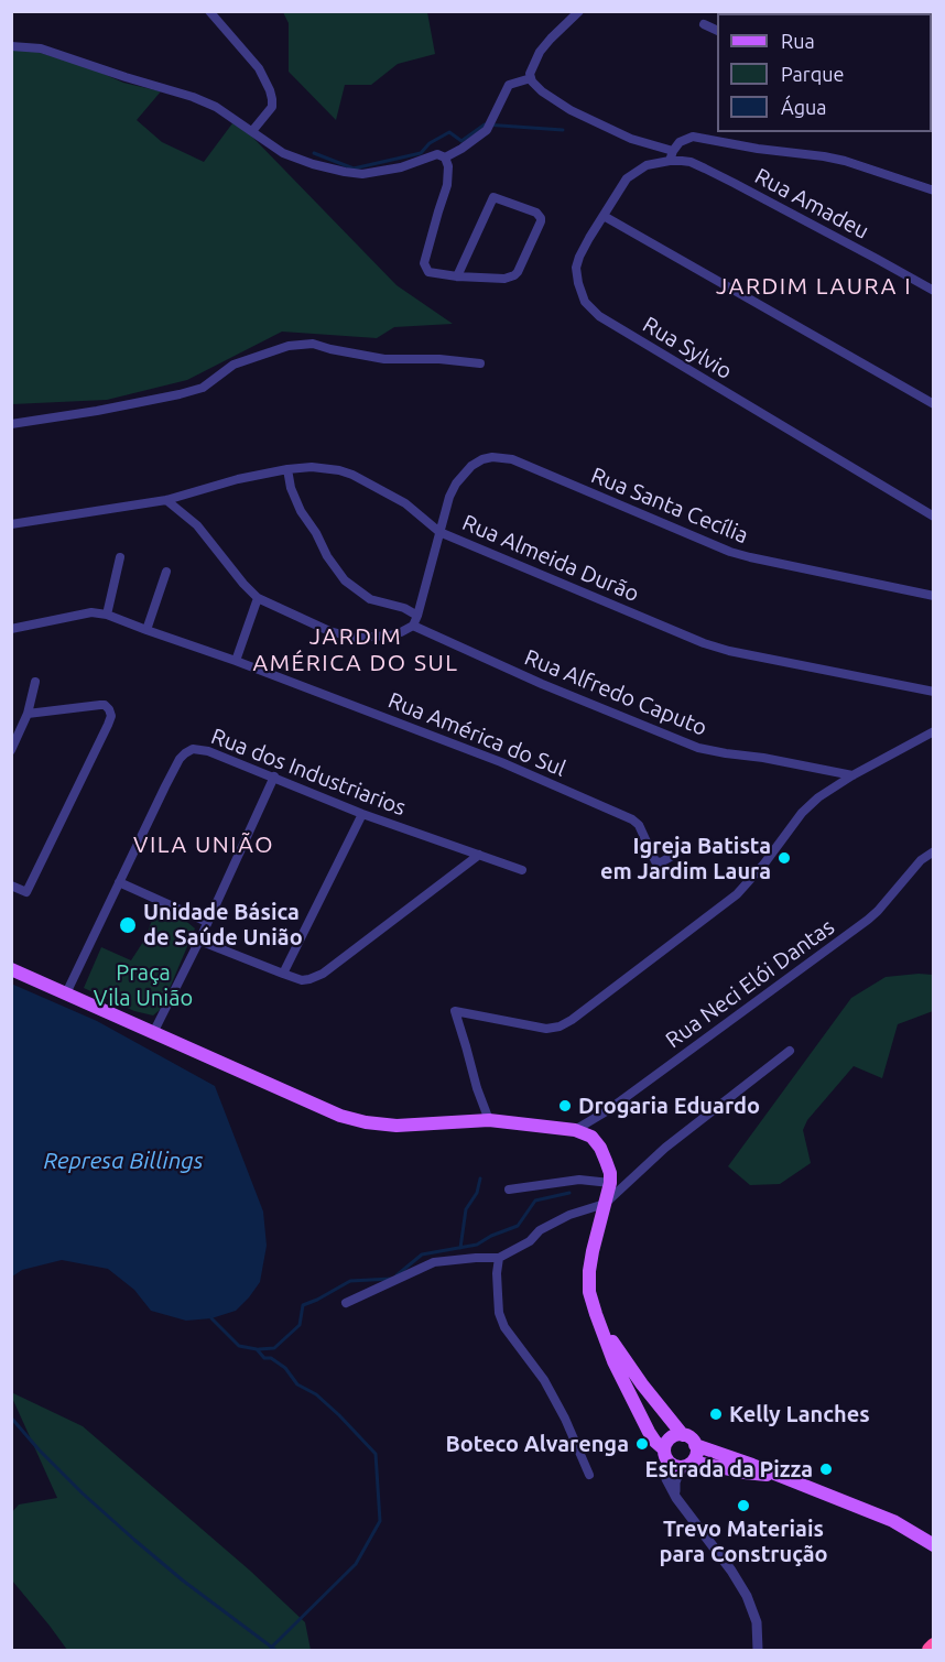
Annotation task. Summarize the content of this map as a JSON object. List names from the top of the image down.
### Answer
{
  "streets": {
    "street": [
      "Rua Amadeu",
      "Rua Sylvio",
      "Rua Santa Cecília",
      "Rua Almeida Durão",
      "Rua Alfredo Caputo",
      "Rua América do Sul",
      "Rua dos Industriarios",
      "Rua Neci Elói Dantas"
    ]
  },
  "crossings": [
    ["Rua Amadeu", "Rua Sylvio"],
    ["Rua Santa Cecília", "Rua Almeida Durão"],
    ["Rua Santa Cecília", "Rua Alfredo Caputo"]
  ],
  "districts": ["JARDIM LAURA I", "JARDIM AMÉRICA DO SUL", "VILA UNIÃO"],
  "water": ["Represa Billings"],
  "parks": ["Praça Vila União"],
  "places": [
    "Igreja Batista em Jardim Laura",
    "Unidade Básica de Saúde União",
    "Drogaria Eduardo",
    "Kelly Lanches",
    "Boteco Alvarenga",
    "Estrada da Pizza",
    "Trevo Materiais para Construção"
  ],
  "legend": ["Rua", "Parque", "Água"]
}
